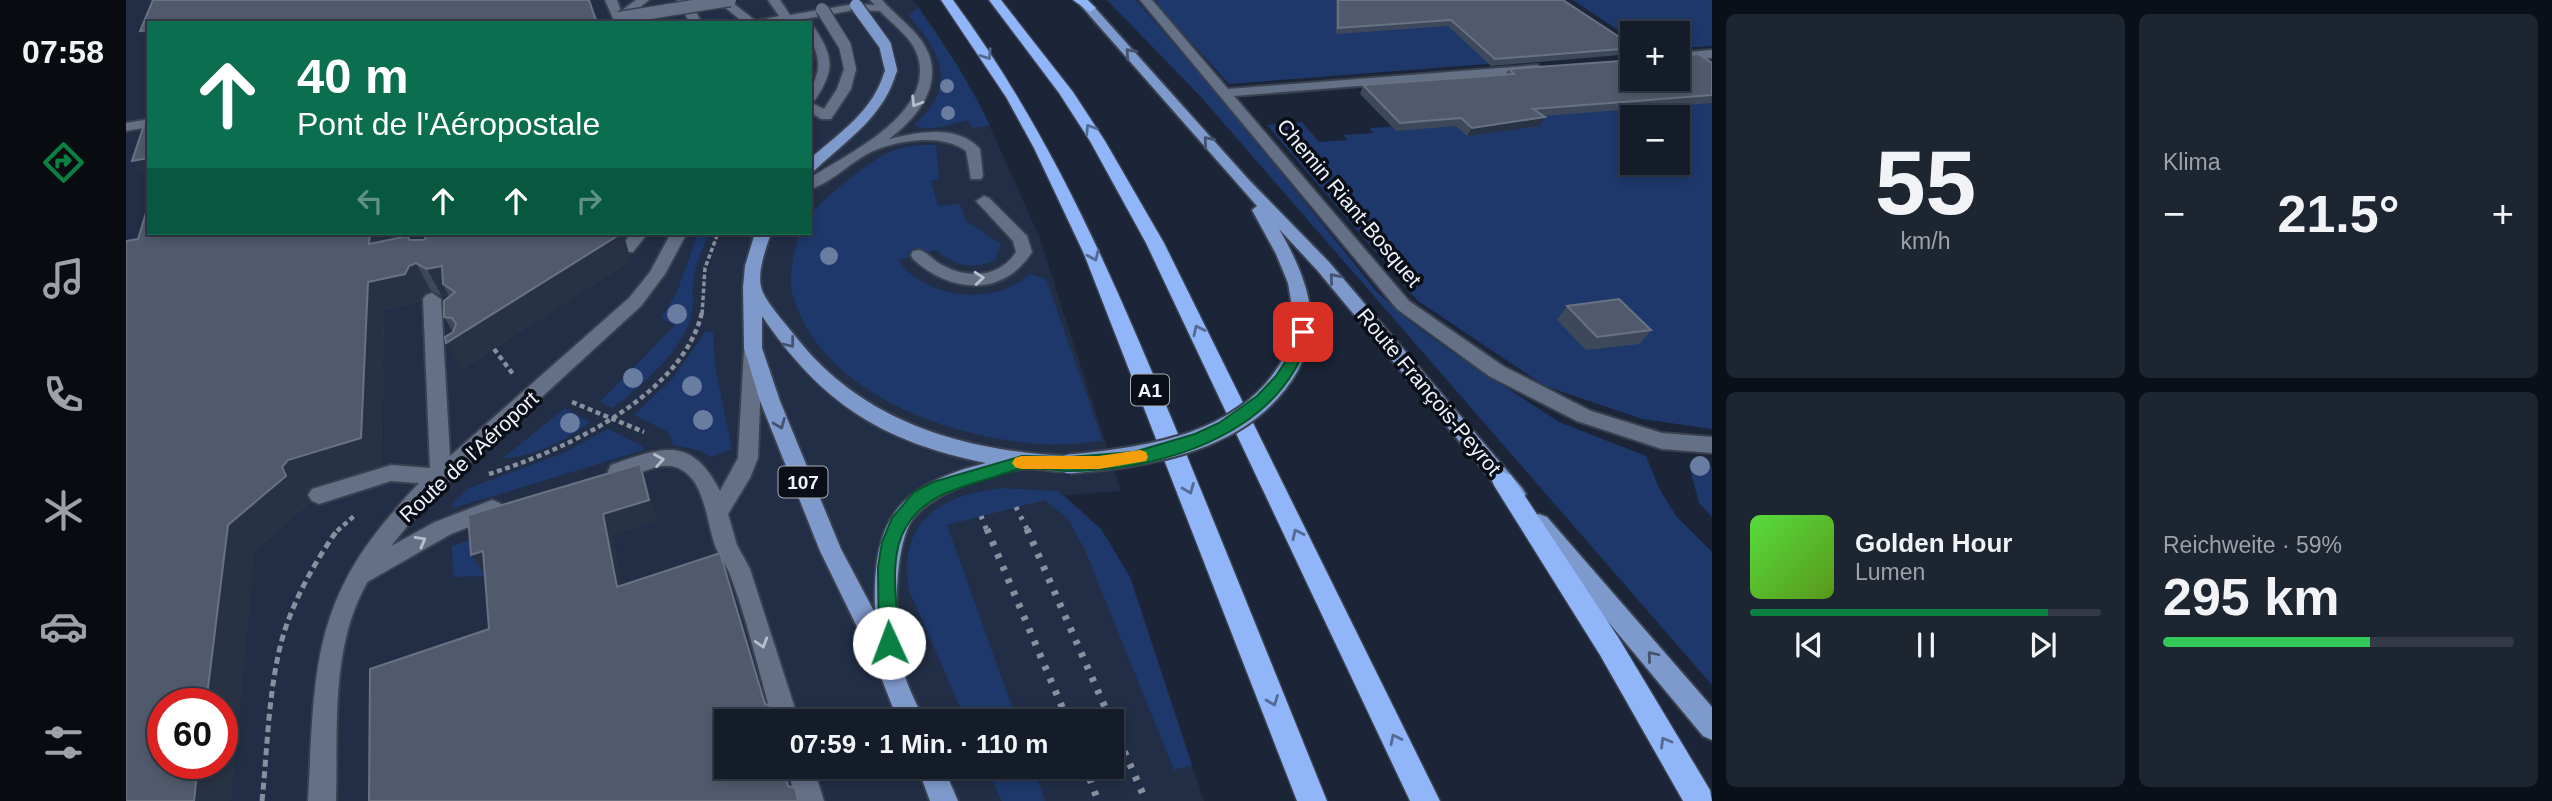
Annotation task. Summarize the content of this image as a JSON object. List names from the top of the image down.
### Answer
{
  "streets": {
    "highway": ["A1"],
    "main road": ["Route François-Peyrot", "107"],
    "street": ["Chemin Riant-Bosquet", "Route de l'Aéroport"]
  },
  "one_way": ["Route François-Peyrot"],
  "page": {
    "tabs": "07:58",
    "tile": [
      ["55", "km/h"],
      "Klima",
      ["Reichweite · 59%", "295 km"]
    ],
    "map_buttons": ["+", "−"],
    "turn": ["40 m", "Pont de l'Aéropostale"],
    "heat": ["−", "21.5°", "+"],
    "song": ["Golden Hour", "Lumen"],
    "limit": "60",
    "trip": "07:59 · 1 Min. · 110 m"
  }
}
